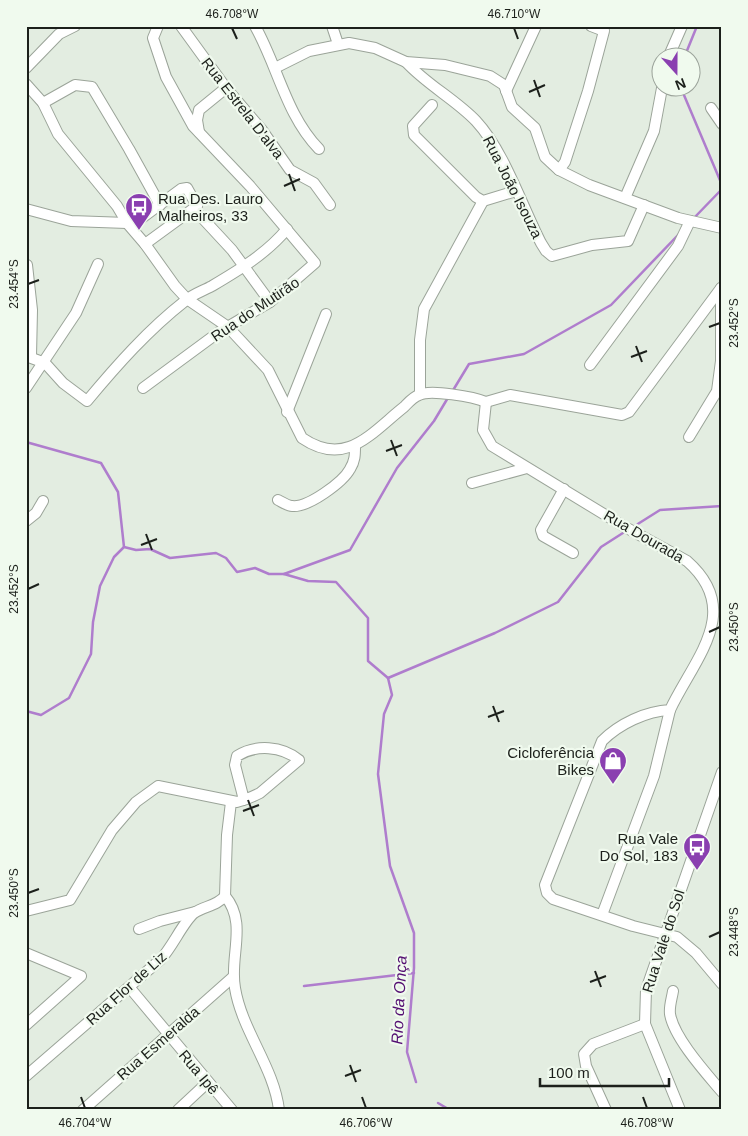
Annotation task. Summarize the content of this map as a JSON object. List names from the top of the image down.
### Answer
{
  "streets": {
    "street": [
      "Rua Estrela D'alva",
      "Rua João Isouza",
      "Rua do Mutirão",
      "Rua Dourada",
      "Rua Vale do Sol",
      "Rua Flor de Liz",
      "Rua Esmeralda",
      "Rua Ipê"
    ]
  },
  "crossings": [
    ["Rua Flor de Liz", "Rua Ipê"],
    ["Rua Esmeralda", "Rua Ipê"]
  ],
  "water": ["Rio da Onça"],
  "places": {
    "bus stop": ["Rua Des. Lauro Malheiros, 33", "Rua Vale Do Sol, 183"],
    "shop": ["Cicloferência Bikes"]
  },
  "scale_bar": "100 m",
  "north": "bottom",
  "coordinates": [
    "46.708°W",
    "46.710°W",
    "23.454°S",
    "23.452°S",
    "23.450°S",
    "23.448°S",
    "46.704°W",
    "46.706°W"
  ]
}
